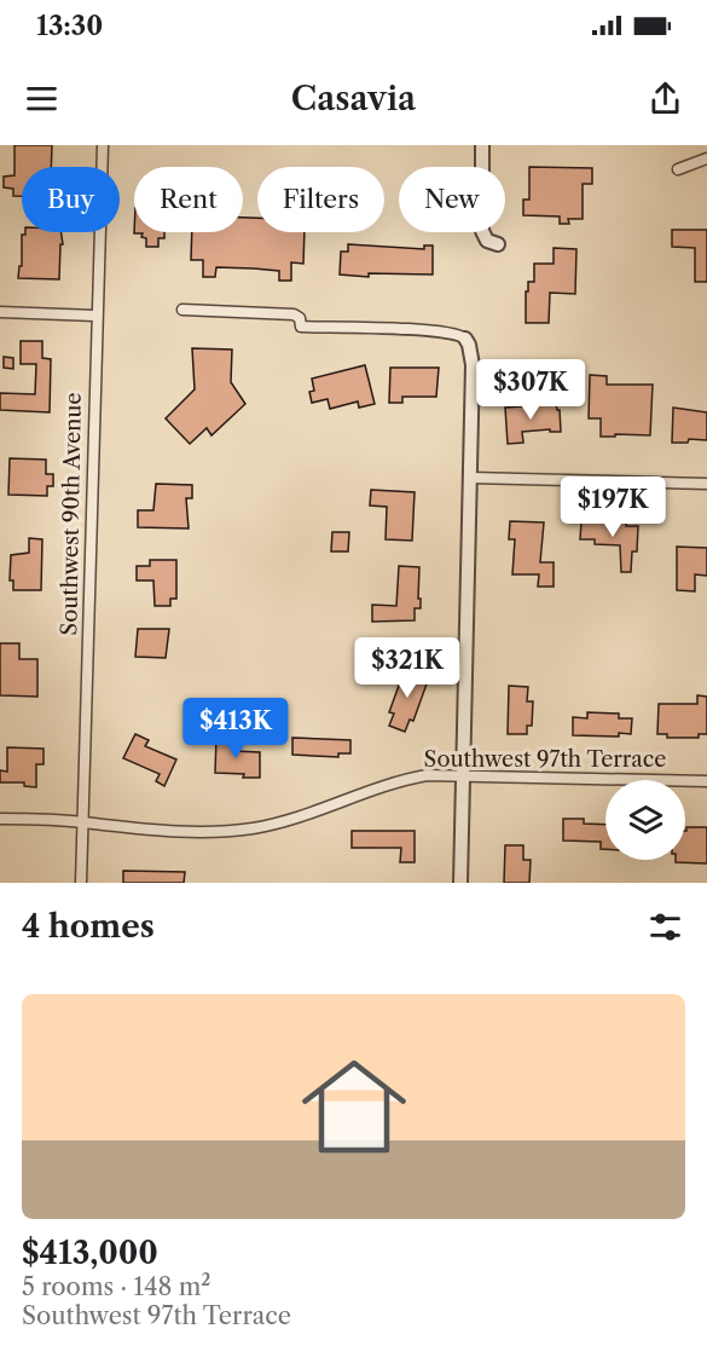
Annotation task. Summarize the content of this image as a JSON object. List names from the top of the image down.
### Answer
{
  "streets": {
    "street": ["Southwest 90th Avenue", "Southwest 97th Terrace"]
  },
  "crossings": [
    ["Southwest 90th Avenue", "Southwest 97th Terrace"]
  ],
  "page": {
    "status": "13:30",
    "header": "Casavia",
    "chip": [
      "Buy",
      "Rent",
      "Filters",
      "New"
    ],
    "price": [
      "$307K",
      "$197K",
      "$321K",
      "$413K"
    ],
    "heading": "4 homes",
    "list": [
      {
        "name": "$413,000",
        "note": "5 rooms · 148 m² · Southwest 97th Terrace"
      }
    ]
  }
}
